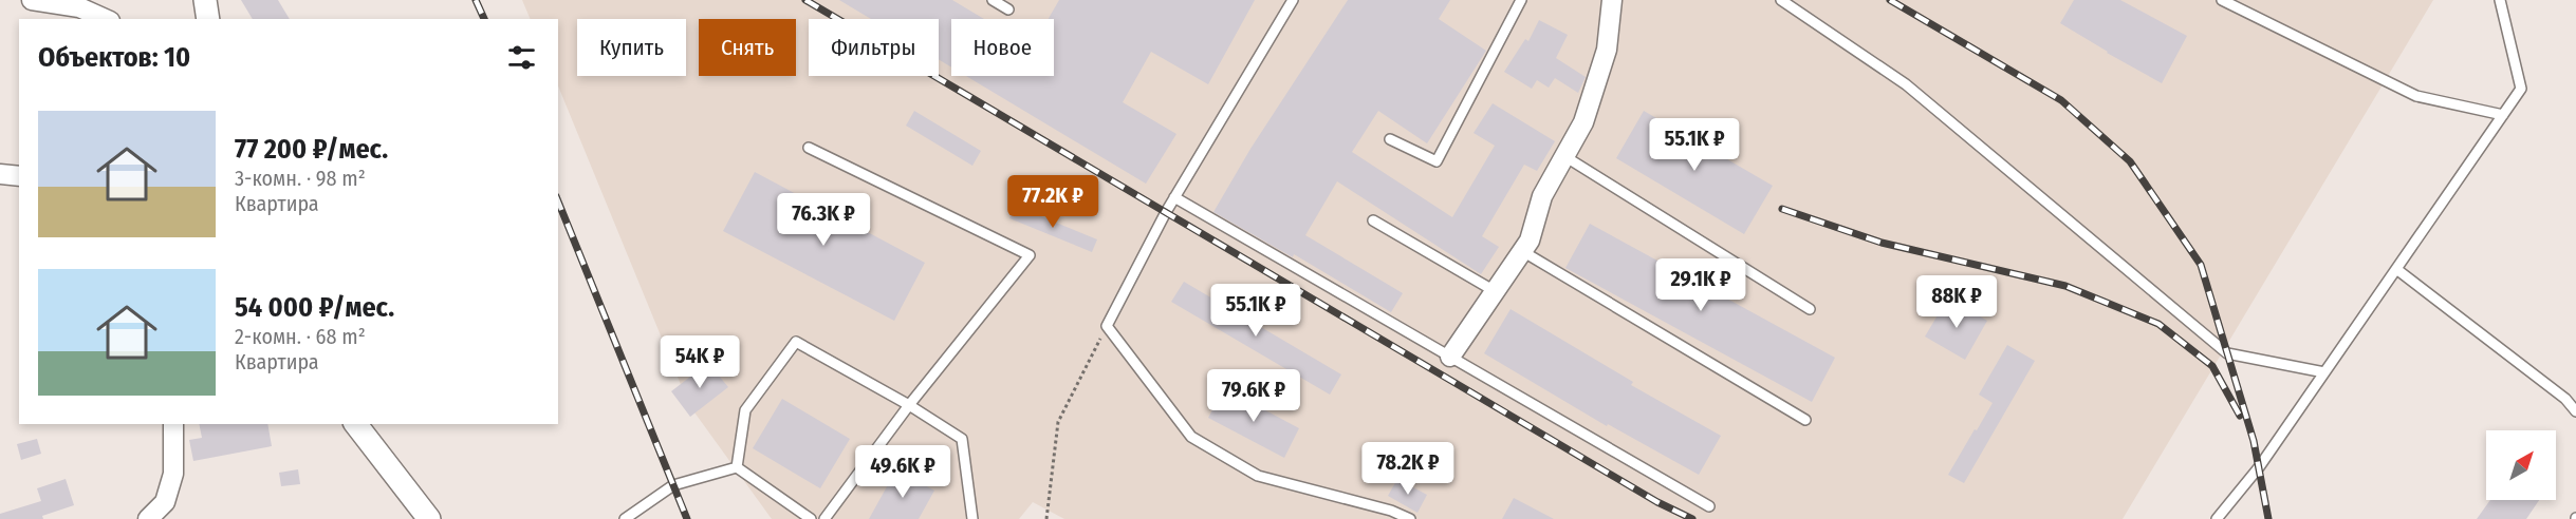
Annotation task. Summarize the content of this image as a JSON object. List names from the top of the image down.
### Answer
{
  "north": "top right",
  "page": {
    "chip": [
      "Купить",
      "Снять",
      "Фильтры",
      "Новое"
    ],
    "heading": "Объектов: 10",
    "list": [
      {
        "name": "77 200 ₽/мес.",
        "note": "3-комн. · 98 m² · Квартира"
      },
      {
        "name": "54 000 ₽/мес.",
        "note": "2-комн. · 68 m² · Квартира"
      }
    ],
    "price": [
      "55.1K ₽",
      "77.2K ₽",
      "76.3K ₽",
      "29.1K ₽",
      "88K ₽",
      "55.1K ₽",
      "54K ₽",
      "79.6K ₽",
      "78.2K ₽",
      "49.6K ₽"
    ]
  }
}
